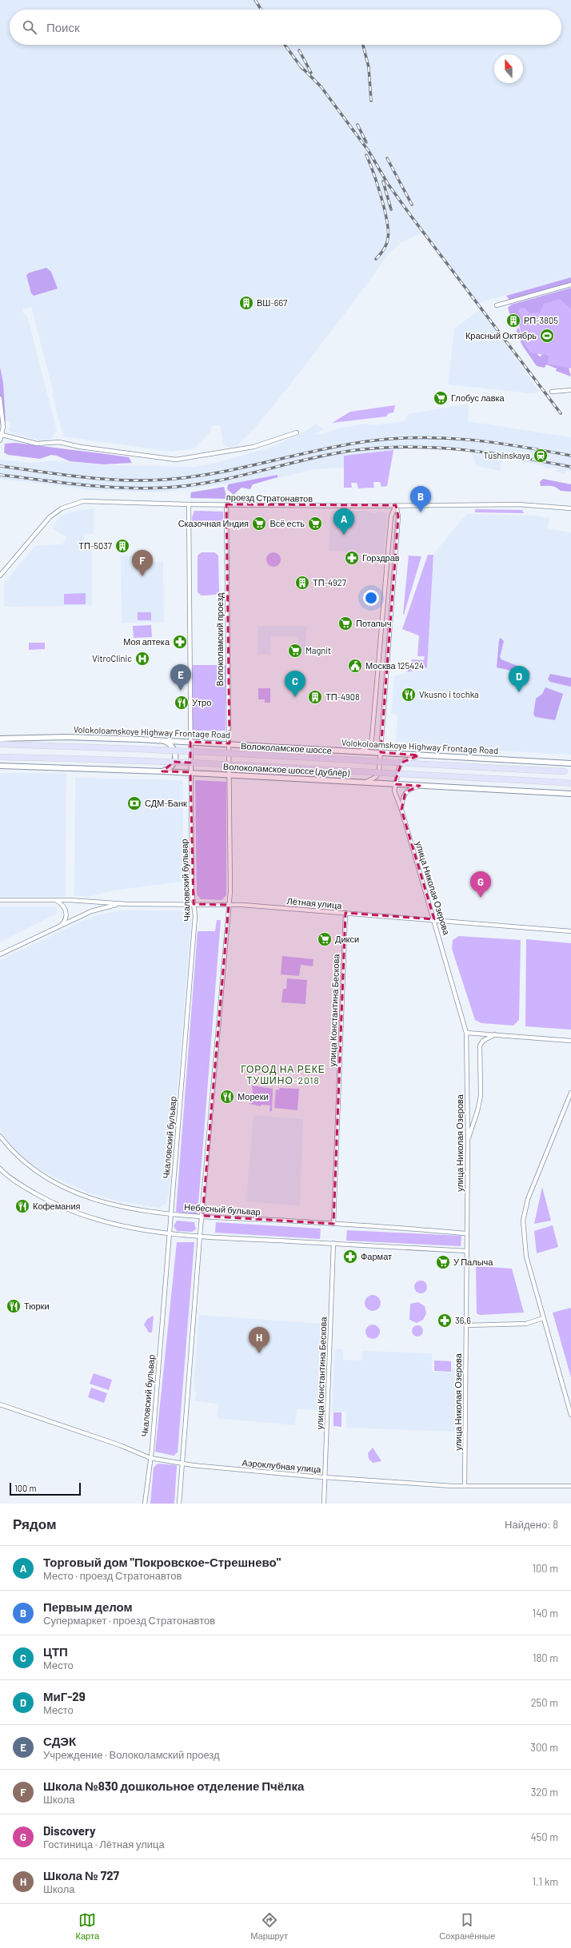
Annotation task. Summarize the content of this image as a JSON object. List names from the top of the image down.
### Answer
{
  "streets": {
    "main road": ["Волоколамское шоссе"],
    "street": [
      "проезд Стратонавтов",
      "Волоколамский проезд",
      "Volokoloamskoye Highway Frontage Road",
      "Волоколамское шоссе (дублёр)",
      "Чкаловский бульвар",
      "улица Николая Озерова",
      "Лётная улица",
      "улица Константина Бескова",
      "Небесный бульвар",
      "Аэроклубная улица"
    ]
  },
  "crossings": [
    ["проезд Стратонавтов", "Волоколамский проезд"],
    ["Волоколамский проезд", "Volokoloamskoye Highway Frontage Road"],
    ["Волоколамский проезд", "Волоколамское шоссе (дублёр)"],
    ["Volokoloamskoye Highway Frontage Road", "улица Николая Озерова"],
    ["Волоколамское шоссе (дублёр)", "Чкаловский бульвар"],
    ["Волоколамское шоссе (дублёр)", "улица Николая Озерова"],
    ["Чкаловский бульвар", "Лётная улица"],
    ["Чкаловский бульвар", "Небесный бульвар"],
    ["Чкаловский бульвар", "Аэроклубная улица"],
    ["улица Николая Озерова", "Лётная улица"],
    ["улица Николая Озерова", "Небесный бульвар"],
    ["улица Николая Озерова", "Аэроклубная улица"],
    ["Лётная улица", "улица Константина Бескова"],
    ["улица Константина Бескова", "Небесный бульвар"],
    ["улица Константина Бескова", "Аэроклубная улица"]
  ],
  "districts": ["ГОРОД НА РЕКЕ ТУШИНО-2018"],
  "places": {
    "building": [
      "ВШ-667",
      "РП-3805",
      "ТП-5037",
      "ТП-4927",
      "ТП-4908"
    ],
    "sports": ["Красный Октябрь"],
    "supermarket": [
      "Глобус лавка",
      "Сказочная Индия",
      "Всё есть",
      "Потапыч",
      "Magnit",
      "Дикси",
      "У Палыча"
    ],
    "station": ["Tushinskaya"],
    "pharmacy": [
      "Горздрав",
      "Моя аптека",
      "Фармат",
      "36,6"
    ],
    "hospital": ["VitroClinic"],
    "public building": ["Москва 125424"],
    "restaurant": [
      "Vkusno i tochka",
      "Утро",
      "Мореки",
      "Кофемания",
      "Тюрки"
    ],
    "bank": ["СДМ-Банк"]
  },
  "scale_bar": "100 m",
  "north": "top",
  "page": {
    "search": "Поиск",
    "pins": [
      "B",
      "A",
      "F",
      "E",
      "D",
      "C",
      "G",
      "H"
    ],
    "scale": "100 m",
    "heading": ["Рядом", "Найдено: 8"],
    "list": [
      {
        "mark": "A",
        "name": "Торговый дом \"Покровское-Стрешнево\"",
        "note": "Место · проезд Стратонавтов",
        "value": "100 m"
      },
      {
        "mark": "B",
        "name": "Первым делом",
        "note": "Супермаркет · проезд Стратонавтов",
        "value": "140 m"
      },
      {
        "mark": "C",
        "name": "ЦТП",
        "note": "Место",
        "value": "180 m"
      },
      {
        "mark": "D",
        "name": "МиГ-29",
        "note": "Место",
        "value": "250 m"
      },
      {
        "mark": "E",
        "name": "СДЭК",
        "note": "Учреждение · Волоколамский проезд",
        "value": "300 m"
      },
      {
        "mark": "F",
        "name": "Школа №830 дошкольное отделение Пчёлка",
        "note": "Школа",
        "value": "320 m"
      },
      {
        "mark": "G",
        "name": "Discovery",
        "note": "Гостиница · Лётная улица",
        "value": "450 m"
      },
      {
        "mark": "H",
        "name": "Школа № 727",
        "note": "Школа",
        "value": "1.1 km"
      }
    ],
    "nav": ["Карта", "Маршрут", "Сохранённые"]
  }
}
